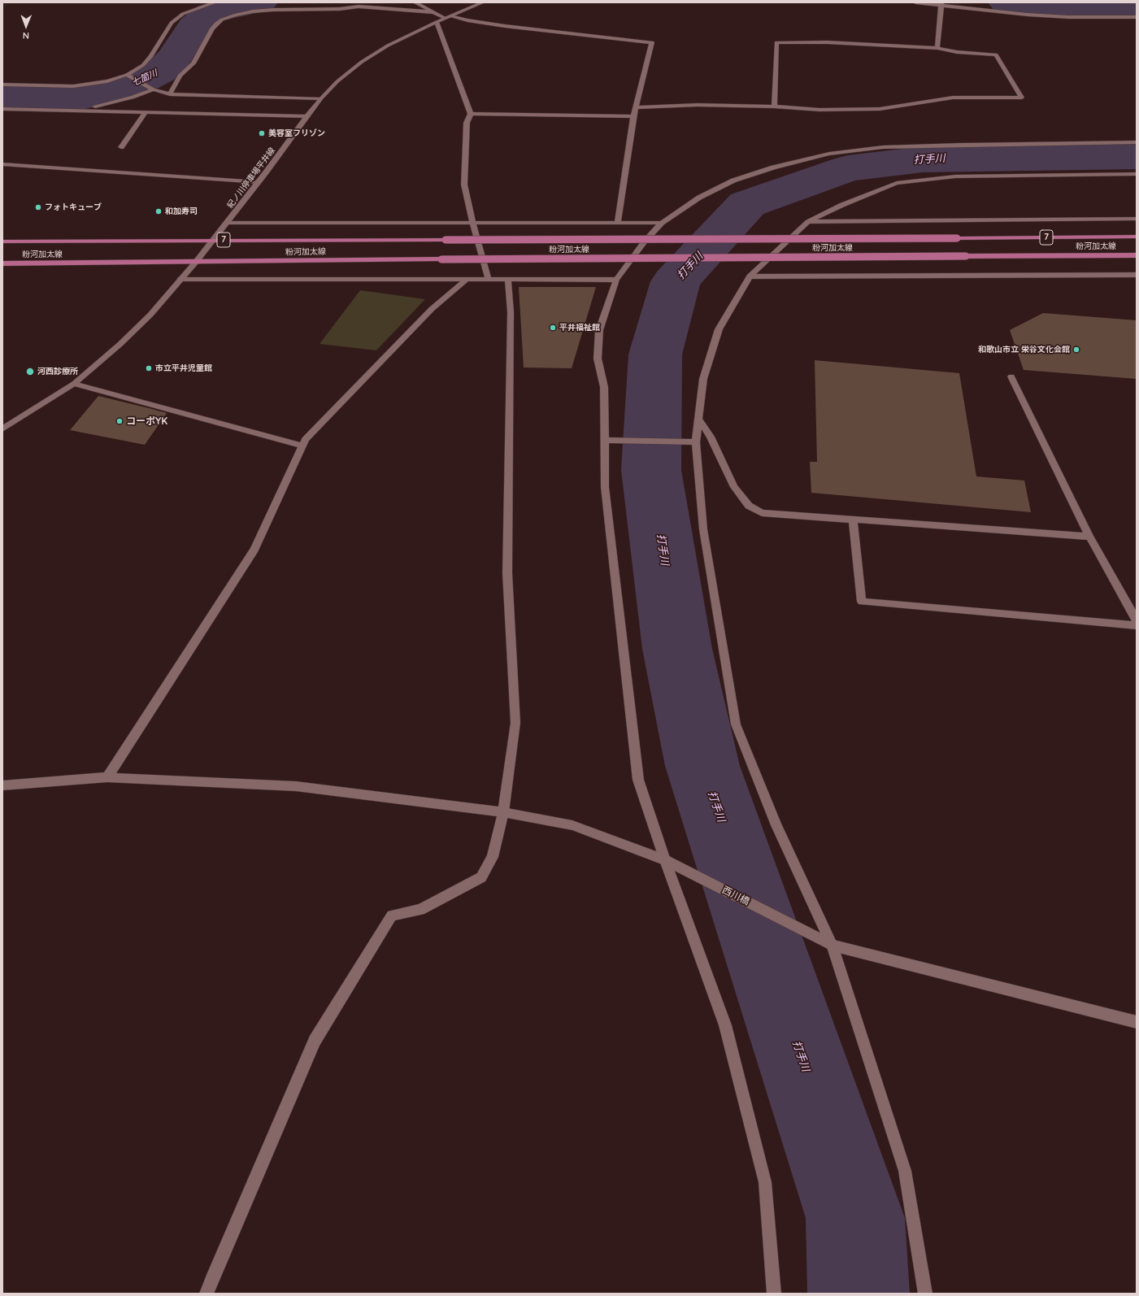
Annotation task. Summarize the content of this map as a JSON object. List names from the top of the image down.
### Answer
{
  "streets": {
    "main road": ["7", "粉河加太線"],
    "street": ["紀ノ川停車場平井線", "西川橋"]
  },
  "crossings": [
    ["紀ノ川停車場平井線", "粉河加太線"]
  ],
  "water": ["七箇川", "打手川"],
  "places": [
    "美容室フリゾン",
    "フォトキューブ",
    "和加寿司",
    "平井福祉館",
    "和歌山市立 栄谷文化会館",
    "市立平井児童館",
    "河西診療所",
    "コーポYK"
  ],
  "north": "bottom"
}
